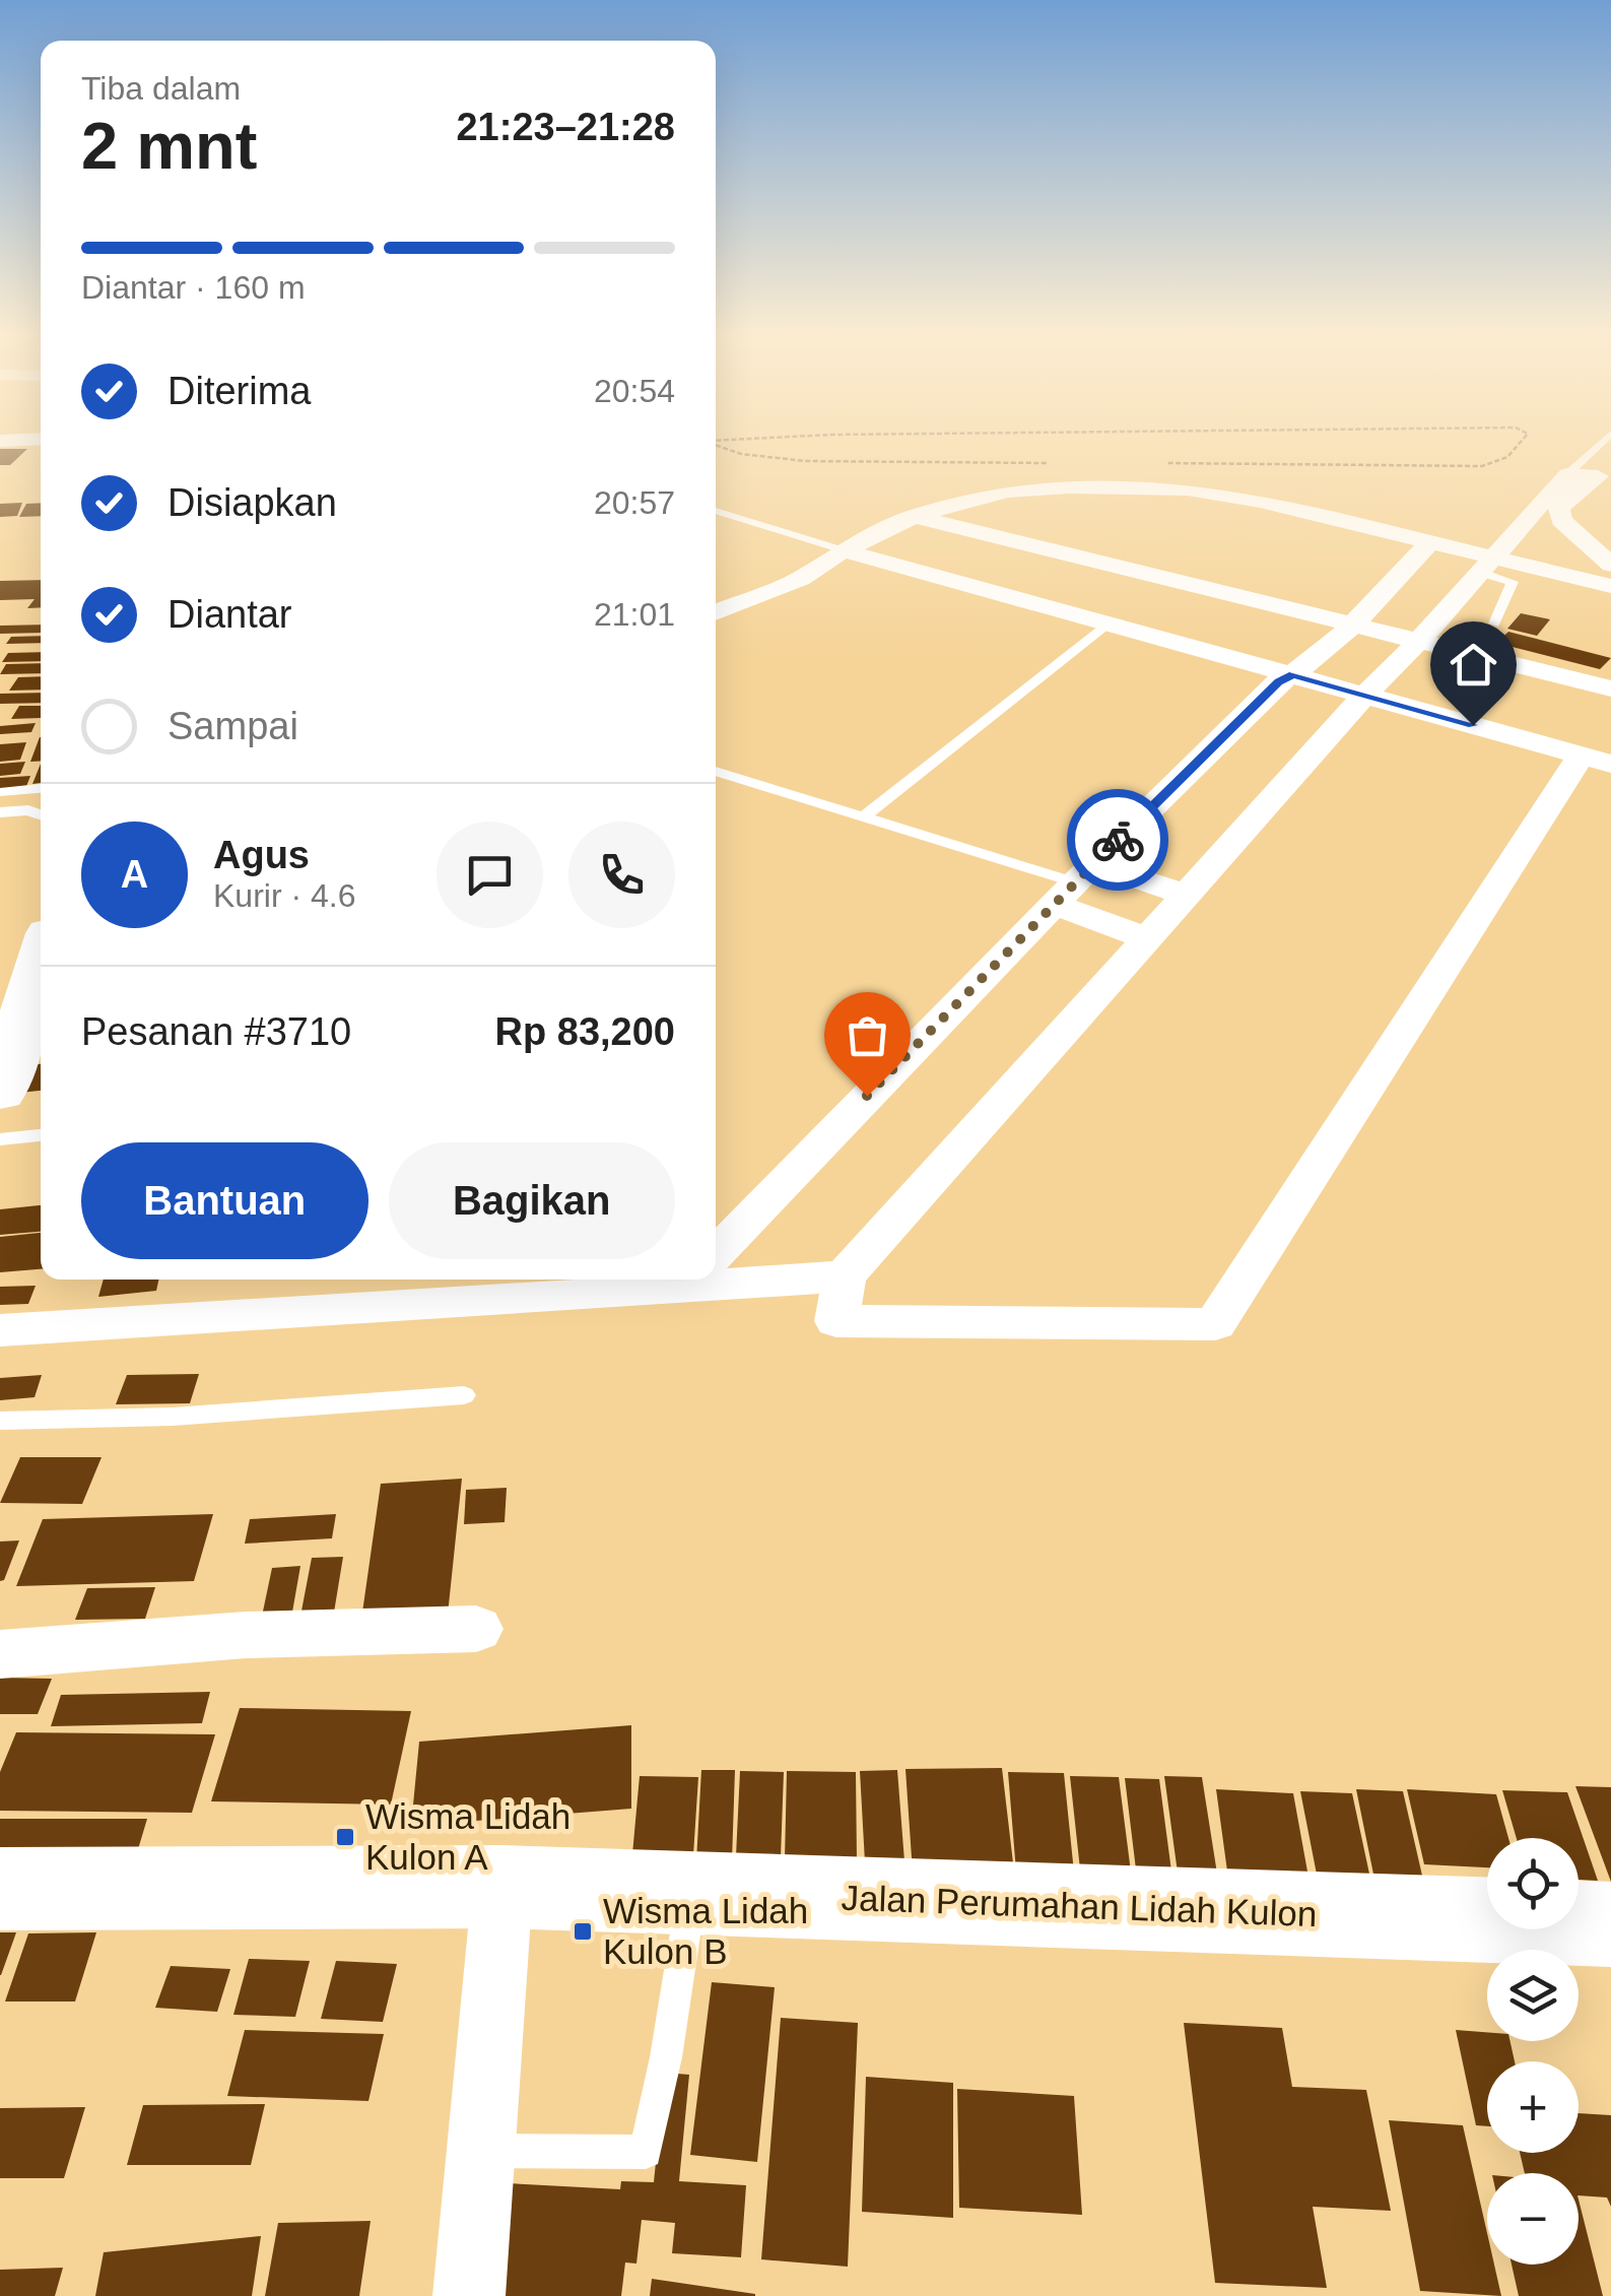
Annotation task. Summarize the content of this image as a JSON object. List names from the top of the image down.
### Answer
{
  "streets": {
    "street": ["Jalan Perumahan Lidah Kulon"]
  },
  "places": {
    "transit": ["Wisma Lidah Kulon A", "Wisma Lidah Kulon B"]
  },
  "page": {
    "heading": ["2 mnt", "Tiba dalam", "21:23–21:28"],
    "panel": [
      "Agus",
      "Kurir · 4.6",
      "Pesanan #3710",
      "Rp 83,200"
    ],
    "bar": "Diantar · 160 m",
    "list": [
      ["Diterima", "20:54"],
      ["Disiapkan", "20:57"],
      ["Diantar", "21:01"],
      "Sampai"
    ],
    "round": "A",
    "buttons": ["Bantuan", "Bagikan"],
    "map_buttons": ["+", "−"]
  }
}
